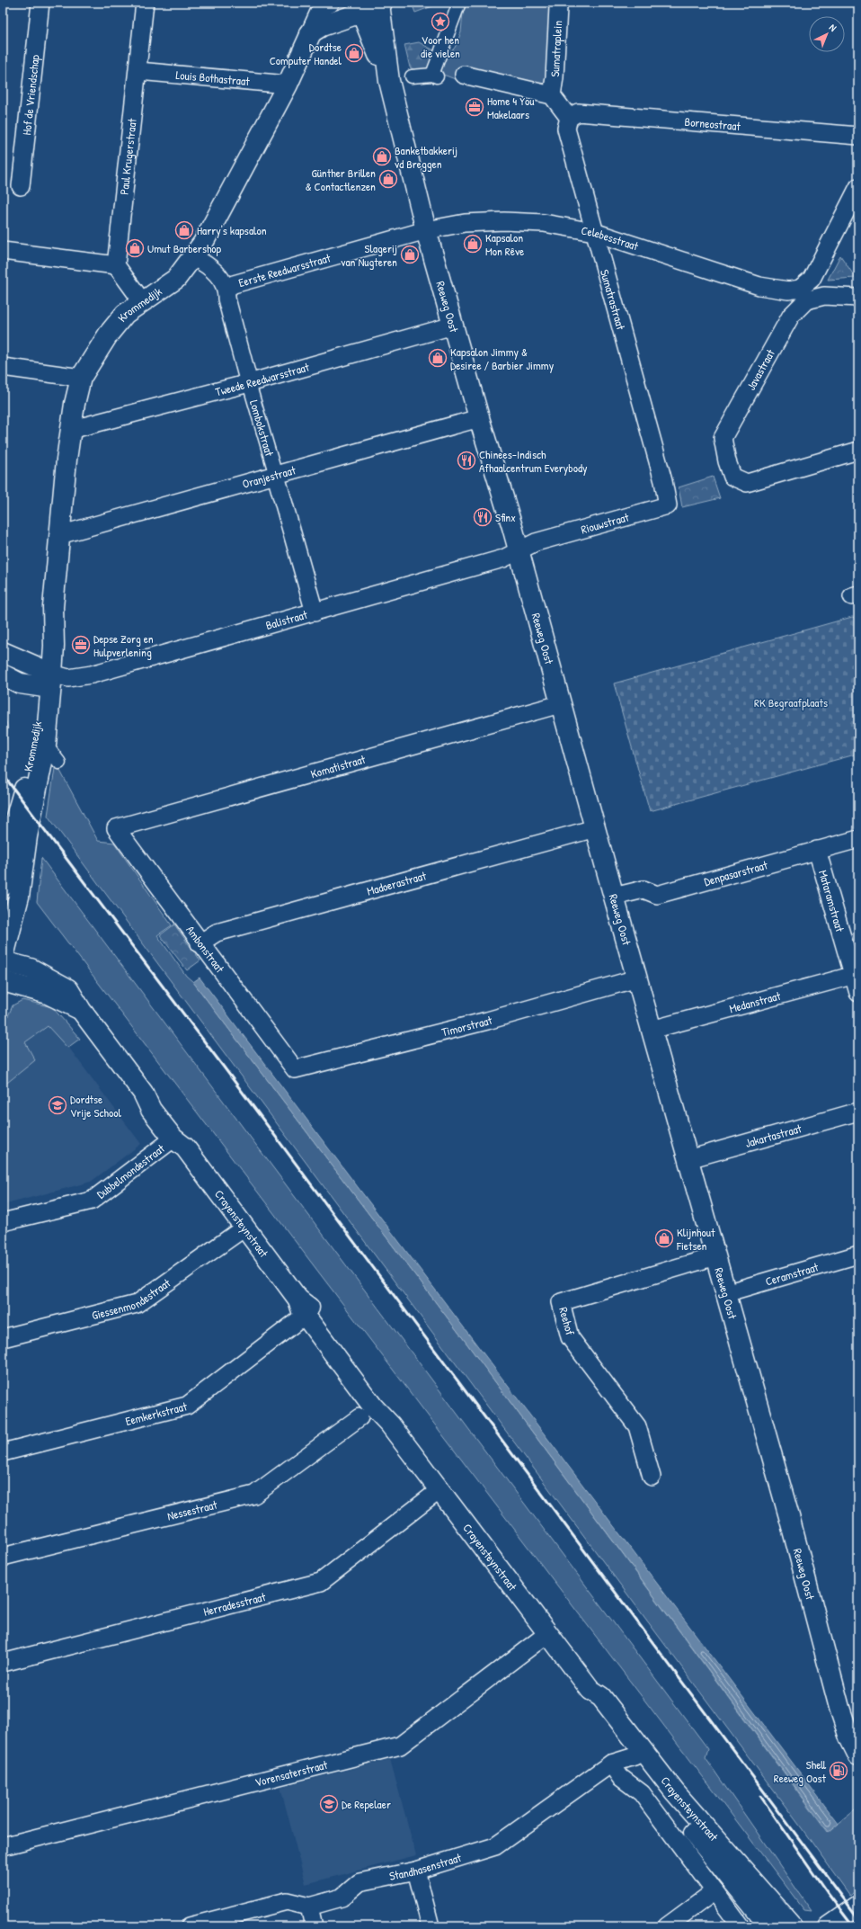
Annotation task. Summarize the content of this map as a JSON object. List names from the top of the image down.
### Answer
{
  "streets": {
    "street": [
      "Sumatraplein",
      "Louis Bothastraat",
      "Hof de Vriendschap",
      "Borneostraat",
      "Paul Krugerstraat",
      "Celebesstraat",
      "Eerste Reedwarsstraat",
      "Sumatrastraat",
      "Krommedijk",
      "Reeweg Oost",
      "Javastraat",
      "Tweede Reedwarsstraat",
      "Lombokstraat",
      "Oranjestraat",
      "Riouwstraat",
      "Balistraat",
      "Komatistraat",
      "Denpasarstraat",
      "Madoerastraat",
      "Mataramstraat",
      "Ambonstraat",
      "Medanstraat",
      "Timorstraat",
      "Jakartastraat",
      "Dubbelmondestraat",
      "Crayensteynstraat",
      "Ceramstraat",
      "Giessenmondestraat",
      "Reehof",
      "Eemkerkstraat",
      "Nessestraat",
      "Herradesstraat",
      "Vorensaterstraat",
      "Standhasenstraat"
    ]
  },
  "crossings": [
    ["Louis Bothastraat", "Paul Krugerstraat"],
    ["Louis Bothastraat", "Krommedijk"],
    ["Borneostraat", "Sumatrastraat"],
    ["Celebesstraat", "Eerste Reedwarsstraat"],
    ["Celebesstraat", "Sumatrastraat"],
    ["Celebesstraat", "Reeweg Oost"],
    ["Eerste Reedwarsstraat", "Reeweg Oost"],
    ["Eerste Reedwarsstraat", "Lombokstraat"],
    ["Sumatrastraat", "Riouwstraat"],
    ["Krommedijk", "Tweede Reedwarsstraat"],
    ["Krommedijk", "Lombokstraat"],
    ["Krommedijk", "Oranjestraat"],
    ["Krommedijk", "Balistraat"],
    ["Krommedijk", "Crayensteynstraat"],
    ["Reeweg Oost", "Tweede Reedwarsstraat"],
    ["Reeweg Oost", "Oranjestraat"],
    ["Reeweg Oost", "Riouwstraat"],
    ["Reeweg Oost", "Balistraat"],
    ["Reeweg Oost", "Komatistraat"],
    ["Reeweg Oost", "Denpasarstraat"],
    ["Reeweg Oost", "Madoerastraat"],
    ["Reeweg Oost", "Medanstraat"],
    ["Reeweg Oost", "Timorstraat"],
    ["Reeweg Oost", "Jakartastraat"],
    ["Reeweg Oost", "Ceramstraat"],
    ["Reeweg Oost", "Reehof"],
    ["Tweede Reedwarsstraat", "Lombokstraat"],
    ["Lombokstraat", "Oranjestraat"],
    ["Lombokstraat", "Balistraat"],
    ["Riouwstraat", "Balistraat"],
    ["Komatistraat", "Ambonstraat"],
    ["Denpasarstraat", "Mataramstraat"],
    ["Madoerastraat", "Ambonstraat"],
    ["Mataramstraat", "Medanstraat"],
    ["Ambonstraat", "Timorstraat"],
    ["Dubbelmondestraat", "Crayensteynstraat"],
    ["Crayensteynstraat", "Giessenmondestraat"],
    ["Crayensteynstraat", "Eemkerkstraat"],
    ["Crayensteynstraat", "Herradesstraat"],
    ["Crayensteynstraat", "Vorensaterstraat"],
    ["Crayensteynstraat", "Standhasenstraat"]
  ],
  "parks": ["RK Begraafplaats"],
  "places": {
    "place": ["Voor hen die vielen"],
    "shop": [
      "Dordtse Computer Handel",
      "Banketbakkerij vd Breggen",
      "Günther Brillen & Contactlenzen",
      "Harry's kapsalon",
      "Kapsalon Mon Rêve",
      "Umut Barbershop",
      "Slagerij van Nugteren",
      "Kapsalon Jimmy & Desiree / Barbier Jimmy",
      "Klijnhout Fietsen"
    ],
    "office": ["Home 4 You Makelaars", "Depse Zorg en Hulpverlening"],
    "restaurant": ["Chinees-Indisch Afhaalcentrum Everybody", "Sfinx"],
    "school or university": ["Dordtse Vrije School", "De Repelaer"],
    "fuel station": ["Shell Reeweg Oost"]
  },
  "north": "top right"
}
